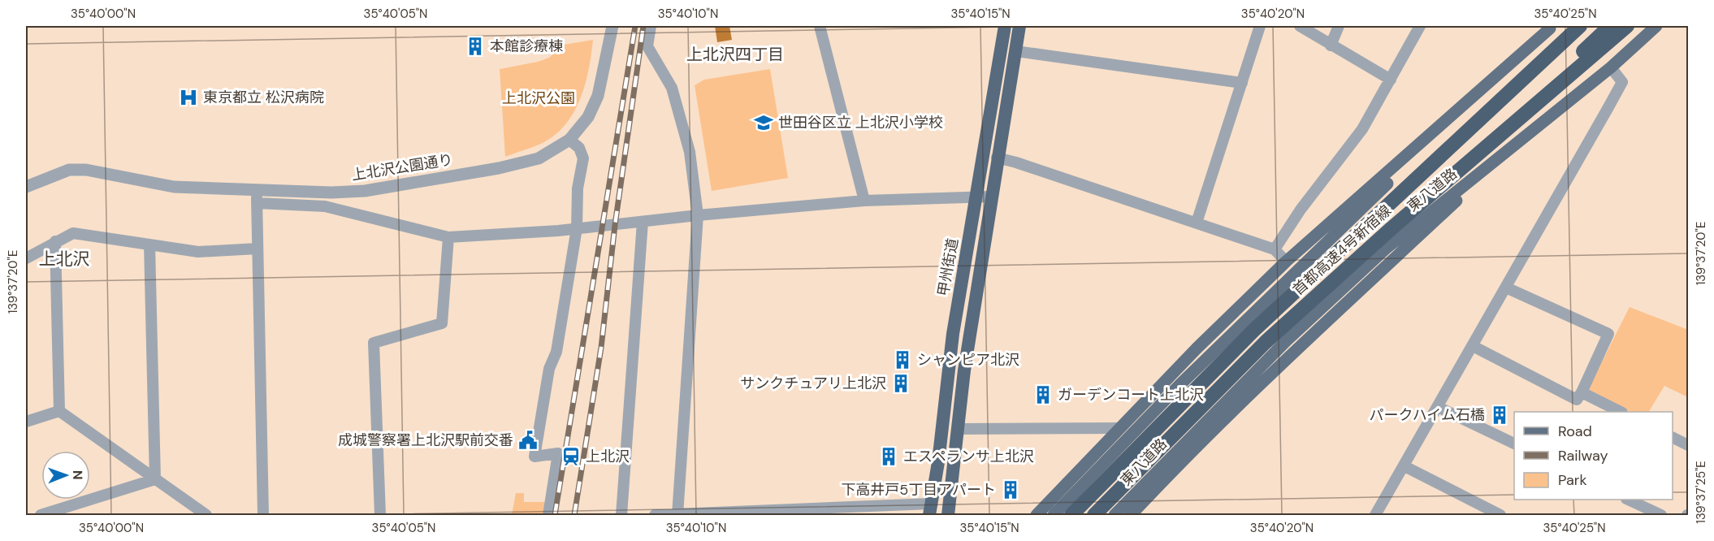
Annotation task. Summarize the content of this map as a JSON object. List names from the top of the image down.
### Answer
{
  "streets": {
    "highway": ["首都高速4号新宿線", "甲州街道"],
    "main road": ["東八道路"],
    "street": ["上北沢公園通り"]
  },
  "districts": ["上北沢四丁目", "上北沢"],
  "parks": ["上北沢公園"],
  "places": {
    "building": [
      "本館診療棟",
      "シャンピア北沢",
      "サンクチュアリ上北沢",
      "ガーデンコート上北沢",
      "パークハイム石橋",
      "エスペランサ上北沢",
      "下高井戸5丁目アパート"
    ],
    "hospital": ["東京都立 松沢病院"],
    "school or university": ["世田谷区立 上北沢小学校"],
    "public building": ["成城警察署上北沢駅前交番"],
    "station": ["上北沢"]
  },
  "legend": ["Road", "Railway", "Park"],
  "north": "right",
  "coordinates": [
    "35°40'00\"N",
    "35°40'05\"N",
    "35°40'10\"N",
    "35°40'15\"N",
    "35°40'20\"N",
    "35°40'25\"N",
    "139°37'20\"E",
    "139°37'25\"E"
  ]
}
